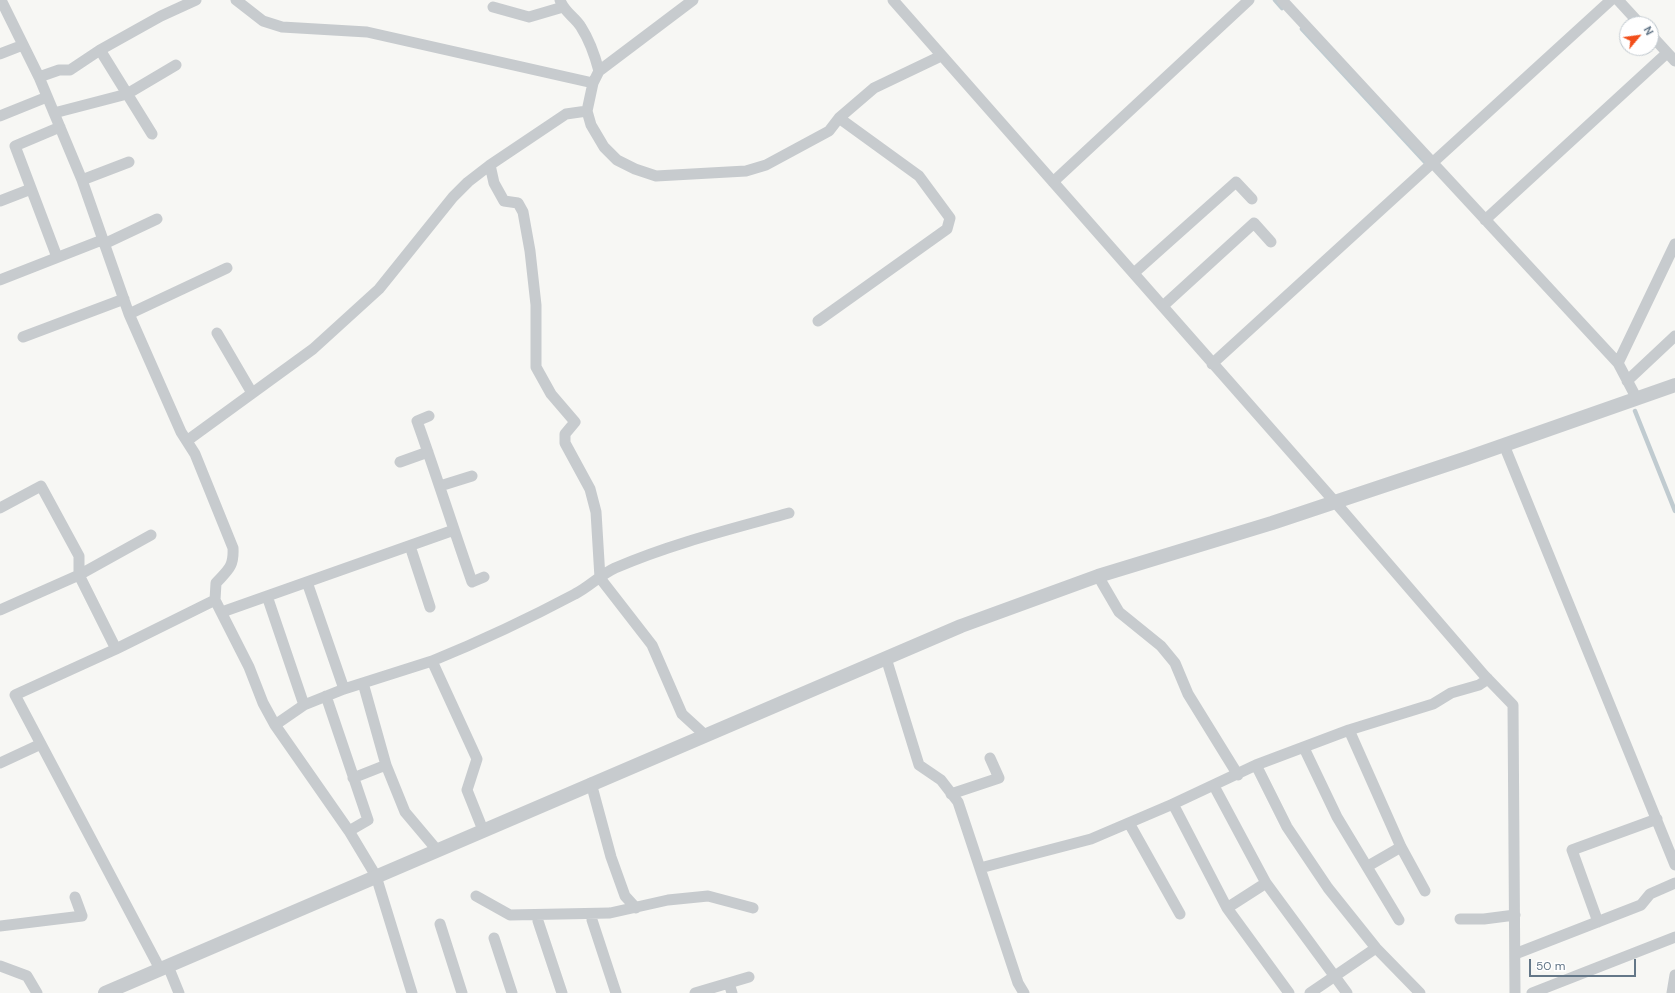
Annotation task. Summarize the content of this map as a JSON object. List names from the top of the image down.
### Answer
{
  "scale_bar": "50 m",
  "north": "top right"
}
